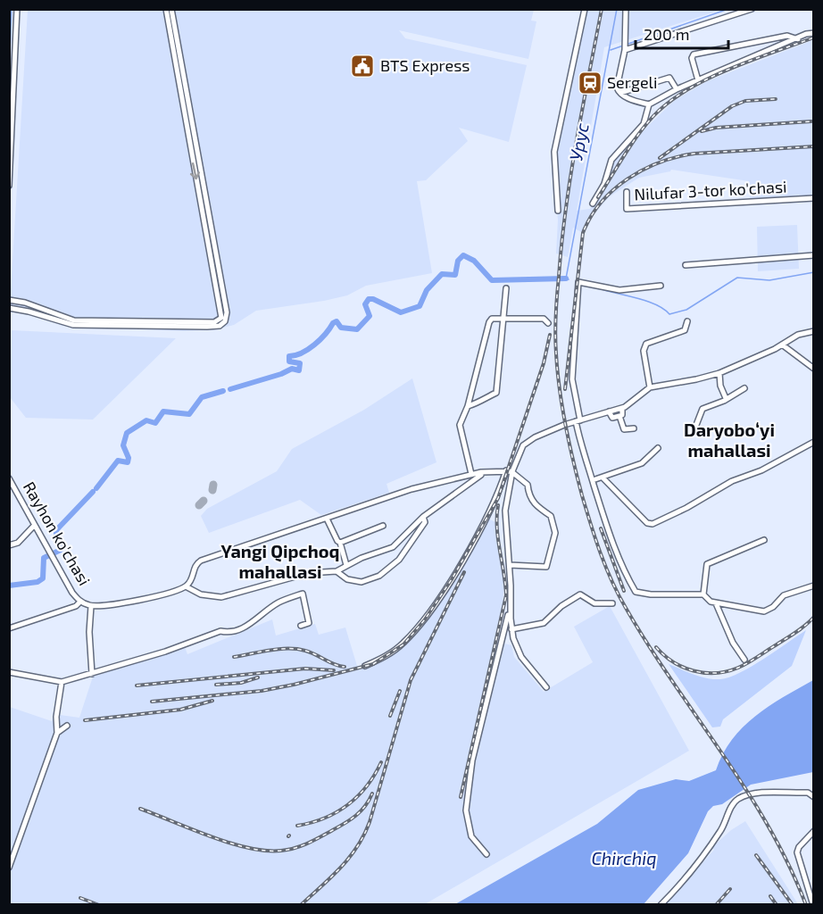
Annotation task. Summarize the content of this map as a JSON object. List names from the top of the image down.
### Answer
{
  "streets": {
    "street": ["Nilufar 3-tor ko'chasi", "Rayhon ko'chasi"]
  },
  "districts": ["Daryoboʻyi mahallasi", "Yangi Qipchoq mahallasi"],
  "water": ["Урус", "Chirchiq"],
  "places": {
    "public building": ["BTS Express"],
    "station": ["Sergeli"]
  },
  "scale_bar": "200 m"
}
